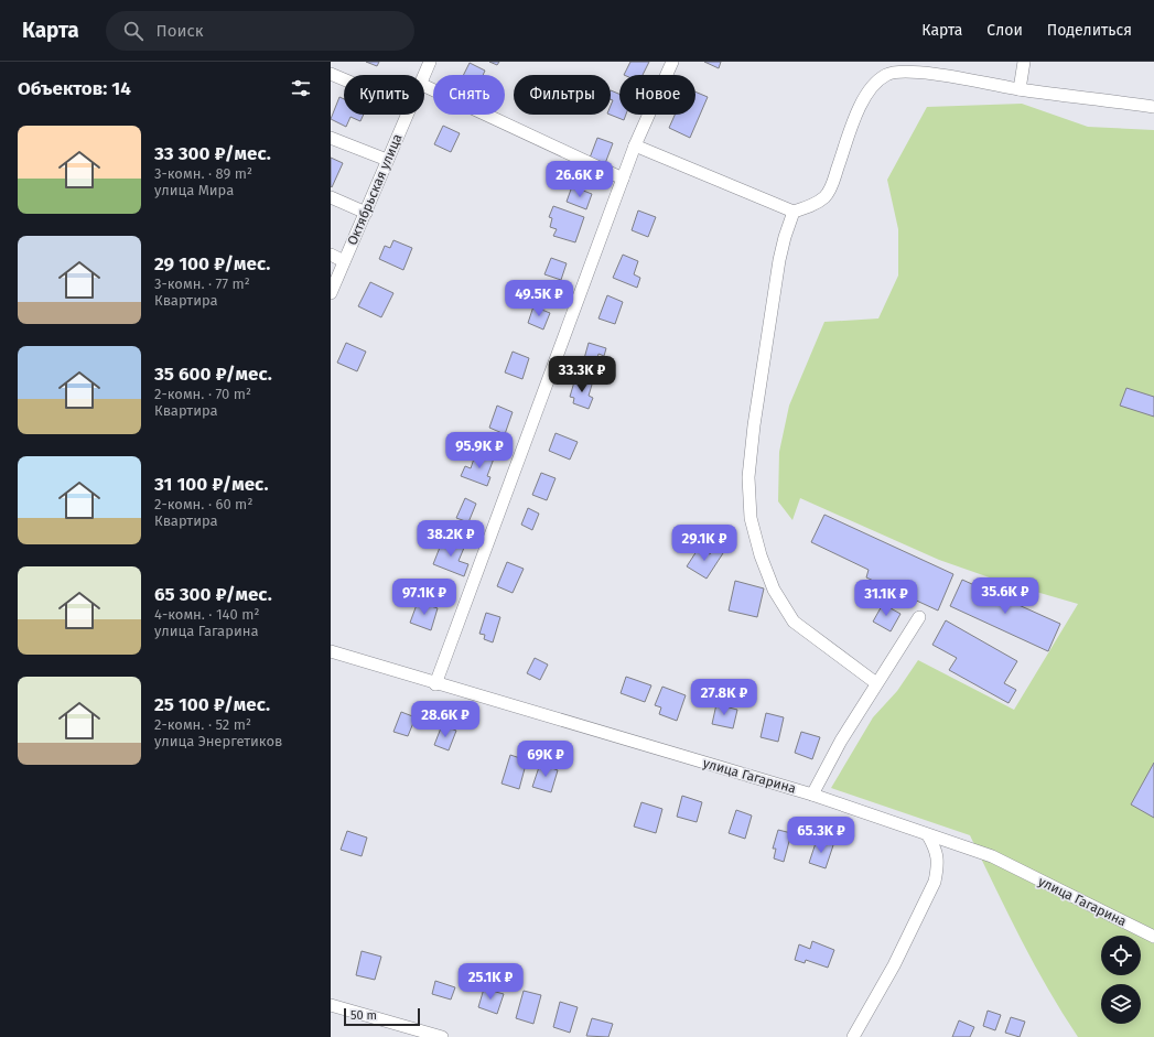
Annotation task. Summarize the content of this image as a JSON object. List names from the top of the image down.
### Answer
{
  "streets": {
    "street": ["Октябрьская улица", "улица Гагарина"]
  },
  "scale_bar": "50 m",
  "page": {
    "header": "Карта",
    "search": "Поиск",
    "nav": ["Карта", "Слои", "Поделиться"],
    "heading": "Объектов: 14",
    "chip": [
      "Купить",
      "Снять",
      "Фильтры",
      "Новое"
    ],
    "list": [
      {
        "name": "33 300 ₽/мес.",
        "note": "3-комн. · 89 m² · улица Мира"
      },
      {
        "name": "29 100 ₽/мес.",
        "note": "3-комн. · 77 m² · Квартира"
      },
      {
        "name": "35 600 ₽/мес.",
        "note": "2-комн. · 70 m² · Квартира"
      },
      {
        "name": "31 100 ₽/мес.",
        "note": "2-комн. · 60 m² · Квартира"
      },
      {
        "name": "65 300 ₽/мес.",
        "note": "4-комн. · 140 m² · улица Гагарина"
      },
      {
        "name": "25 100 ₽/мес.",
        "note": "2-комн. · 52 m² · улица Энергетиков"
      }
    ],
    "price": [
      "26.6K ₽",
      "49.5K ₽",
      "33.3K ₽",
      "95.9K ₽",
      "38.2K ₽",
      "29.1K ₽",
      "35.6K ₽",
      "97.1K ₽",
      "31.1K ₽",
      "27.8K ₽",
      "28.6K ₽",
      "69K ₽",
      "65.3K ₽",
      "25.1K ₽"
    ],
    "scale": "50 m"
  }
}
